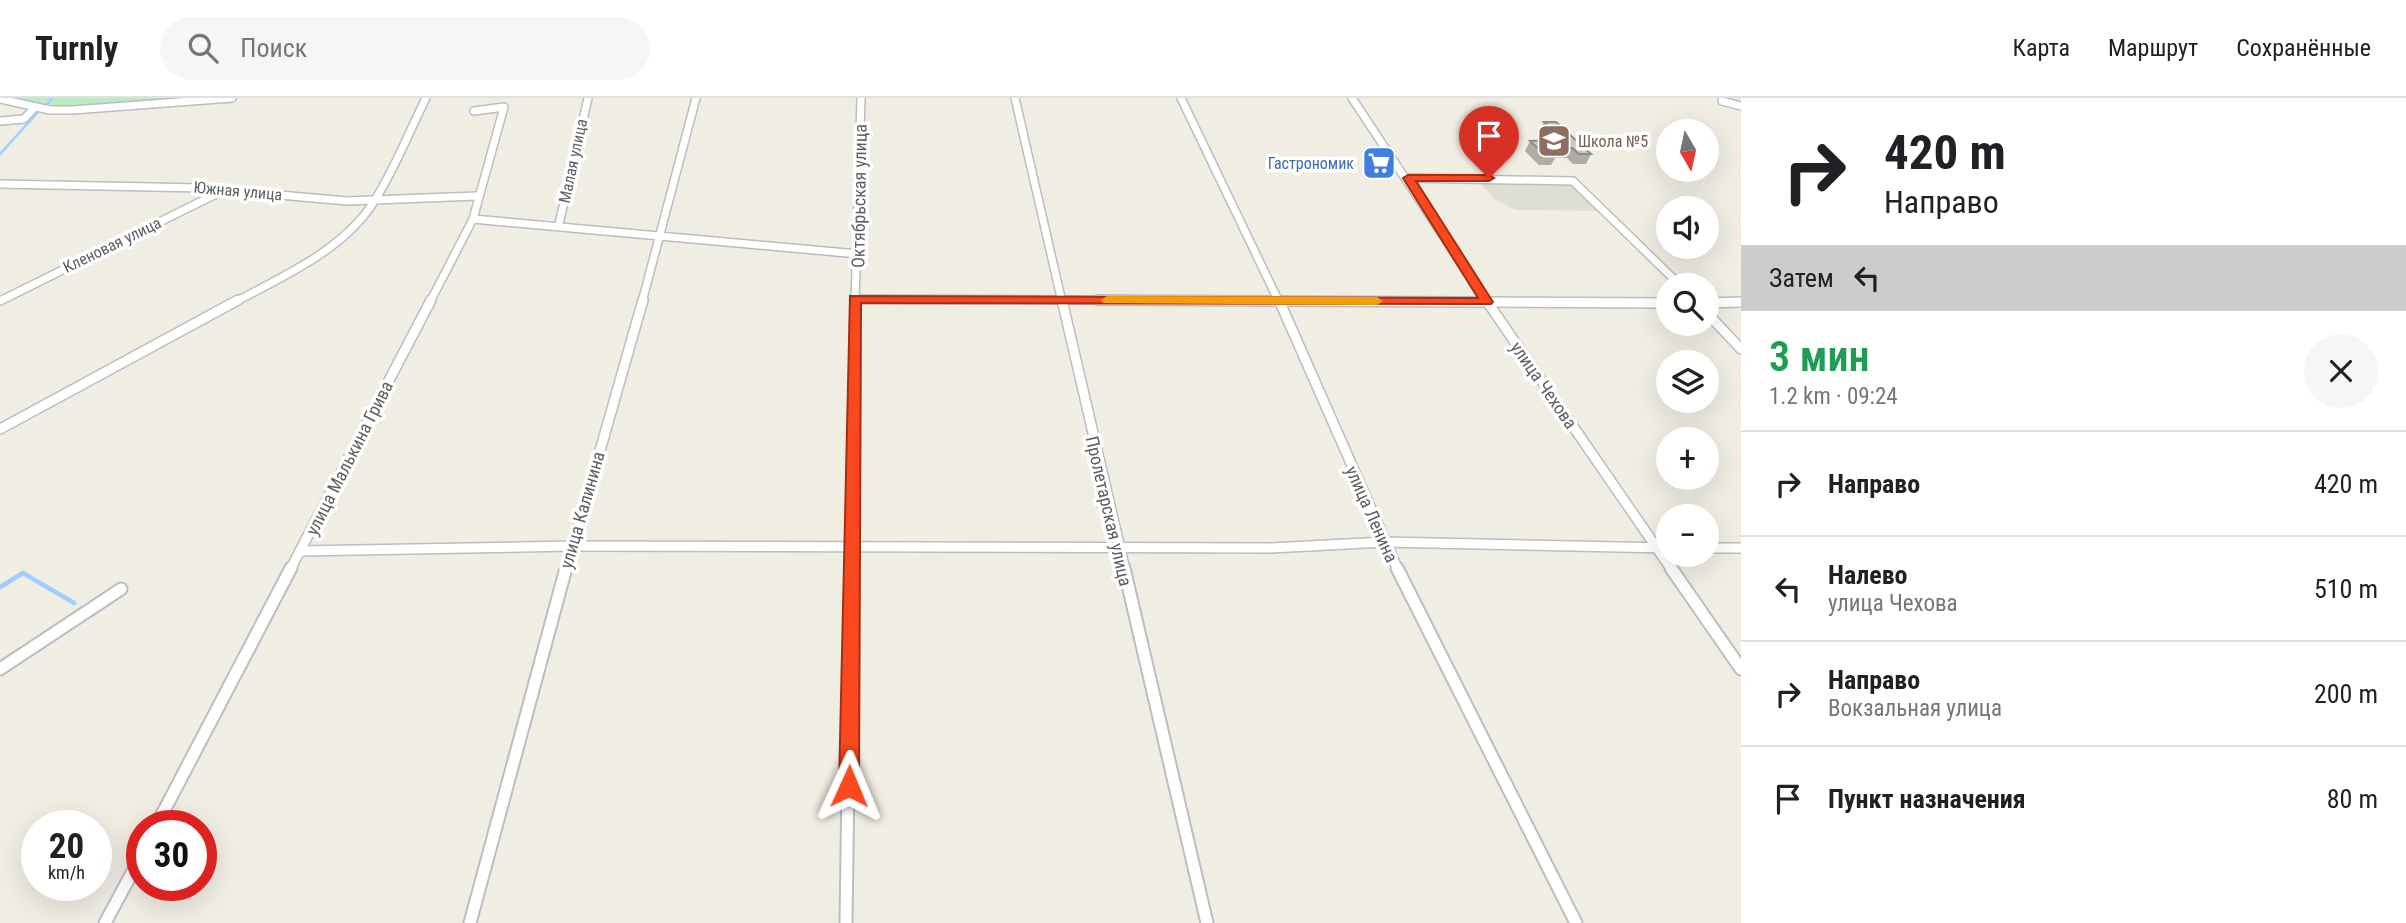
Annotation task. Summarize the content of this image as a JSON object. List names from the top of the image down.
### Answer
{
  "streets": {
    "street": [
      "Малая улица",
      "Южная улица",
      "Октябрьская улица",
      "Кленовая улица",
      "улица Чехова",
      "улица Малькина Грива",
      "улица Калинина",
      "Пролетарская улица",
      "улица Ленина"
    ]
  },
  "crossings": [
    ["Южная улица", "Кленовая улица"],
    ["Южная улица", "улица Малькина Грива"]
  ],
  "places": {
    "school or university": ["Школа №5"],
    "supermarket": ["Гастрономик"]
  },
  "north": "bottom",
  "page": {
    "header": "Turnly",
    "search": "Поиск",
    "nav": ["Карта", "Маршрут", "Сохранённые"],
    "turn": ["420 m", "Направо"],
    "map_buttons": ["+", "−"],
    "then": "Затем",
    "heading": ["3 мин", "1.2 km · 09:24"],
    "list": [
      {
        "name": "Направо",
        "value": "420 m"
      },
      {
        "name": "Налево",
        "note": "улица Чехова",
        "value": "510 m"
      },
      {
        "name": "Направо",
        "note": "Вокзальная улица",
        "value": "200 m"
      },
      {
        "name": "Пункт назначения",
        "value": "80 m"
      }
    ],
    "speed": "20 km/h",
    "limit": "30"
  }
}
